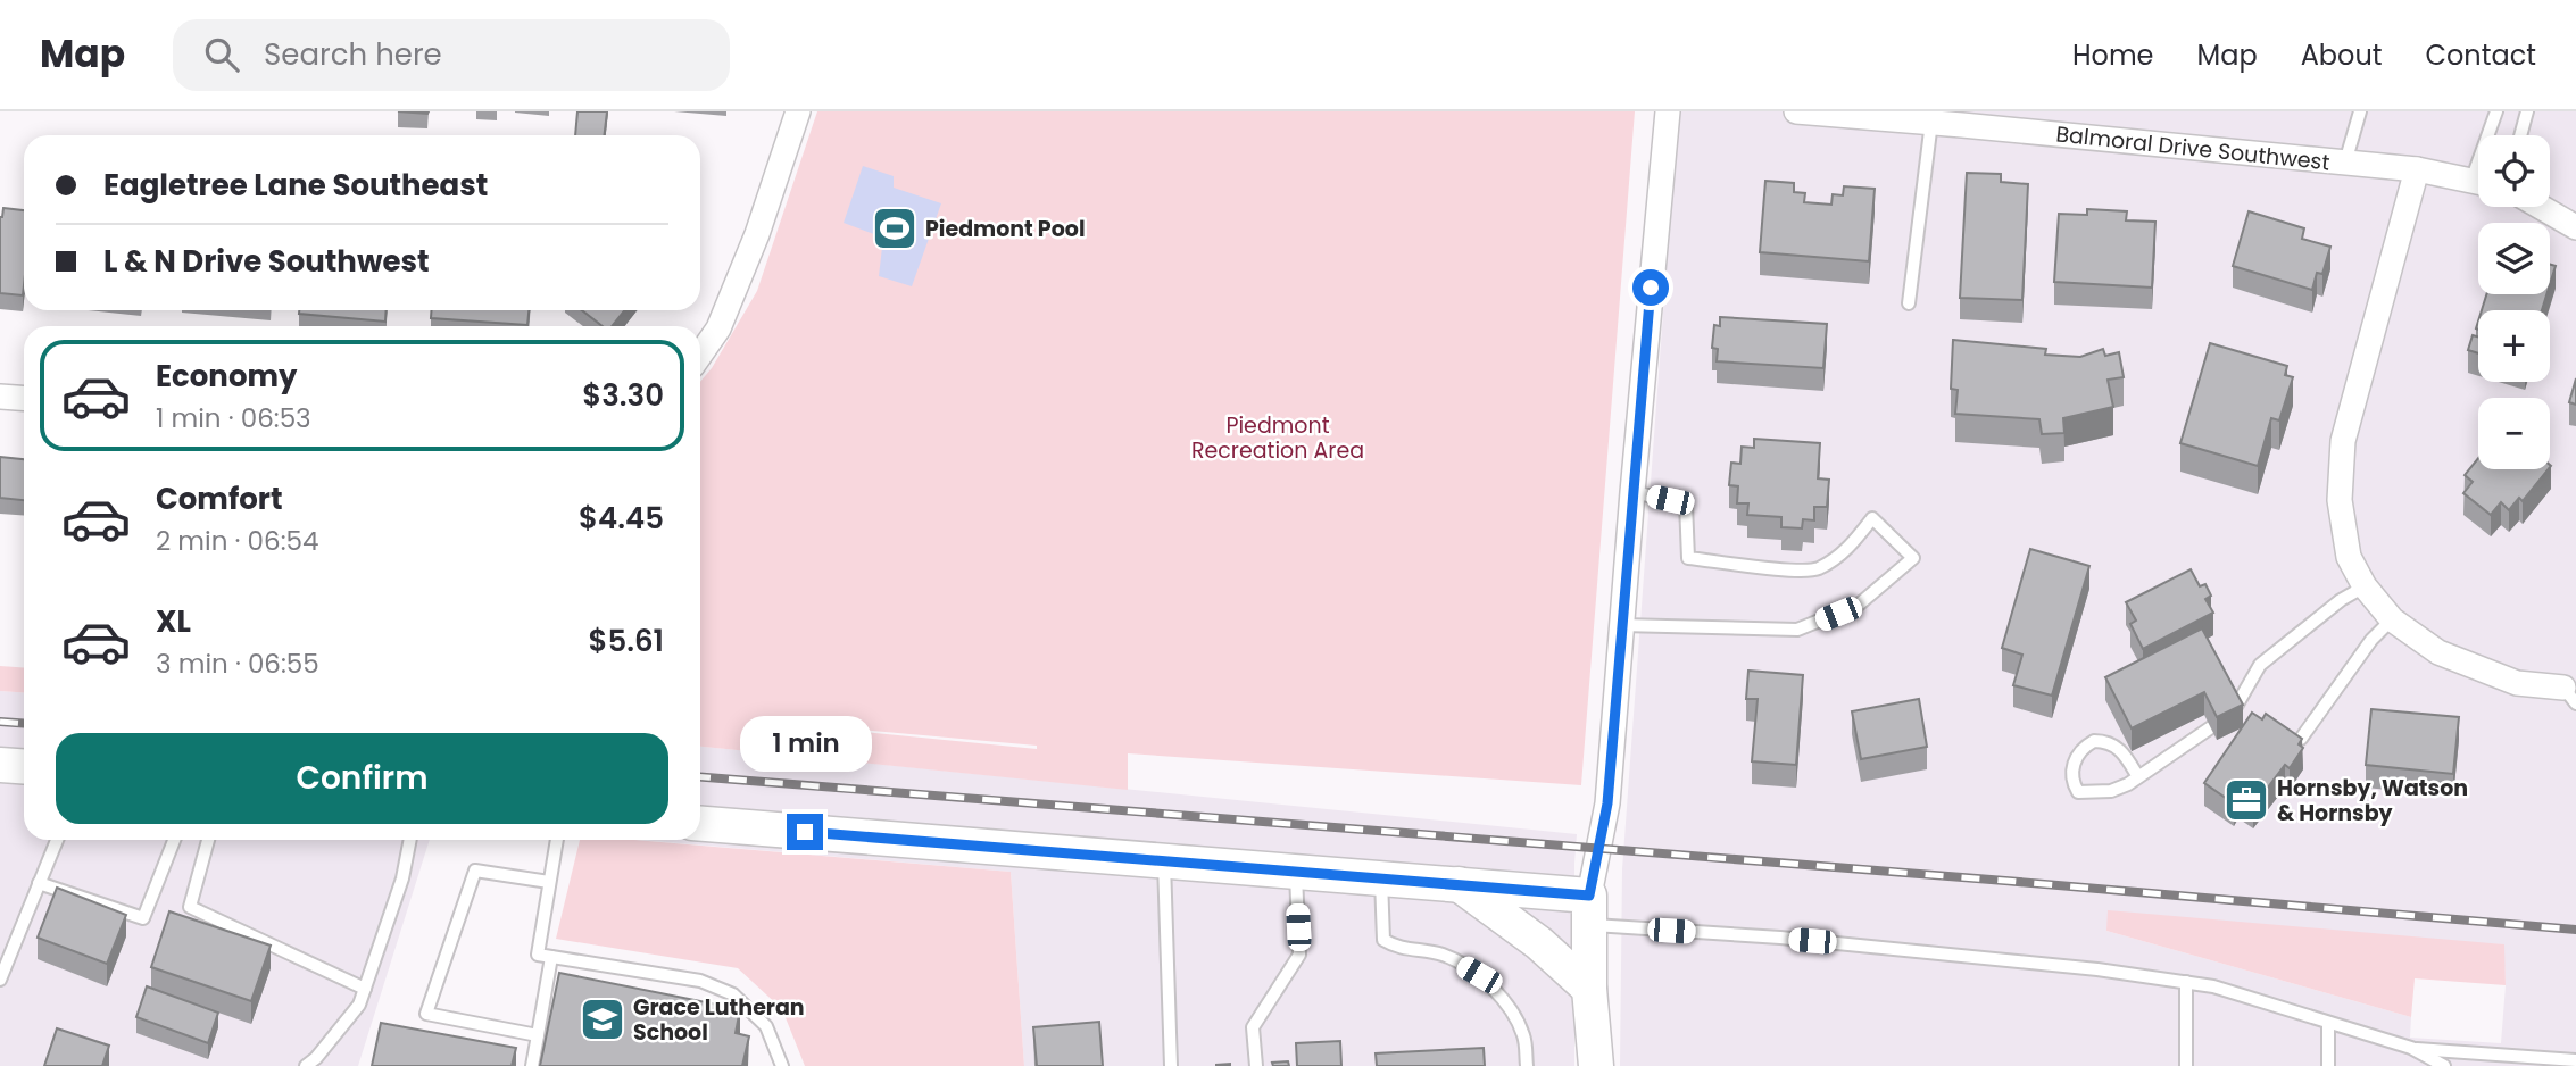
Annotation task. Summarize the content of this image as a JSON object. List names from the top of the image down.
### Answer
{
  "streets": {
    "street": ["Balmoral Drive Southwest"]
  },
  "parks": ["Piedmont Recreation Area"],
  "places": {
    "sports": ["Piedmont Pool"],
    "office": ["Hornsby, Watson & Hornsby"],
    "school or university": ["Grace Lutheran School"]
  },
  "page": {
    "header": "Map",
    "search": "Search here",
    "nav": [
      "Home",
      "Map",
      "About",
      "Contact"
    ],
    "map_buttons": ["+", "−"],
    "banner": ["Eagletree Lane Southeast", "L & N Drive Southwest"],
    "list": [
      {
        "name": "Economy",
        "note": "1 min · 06:53",
        "value": "$3.30"
      },
      {
        "name": "Comfort",
        "note": "2 min · 06:54",
        "value": "$4.45"
      },
      {
        "name": "XL",
        "note": "3 min · 06:55",
        "value": "$5.61"
      }
    ],
    "bubble": "1 min",
    "buttons": "Confirm"
  }
}
